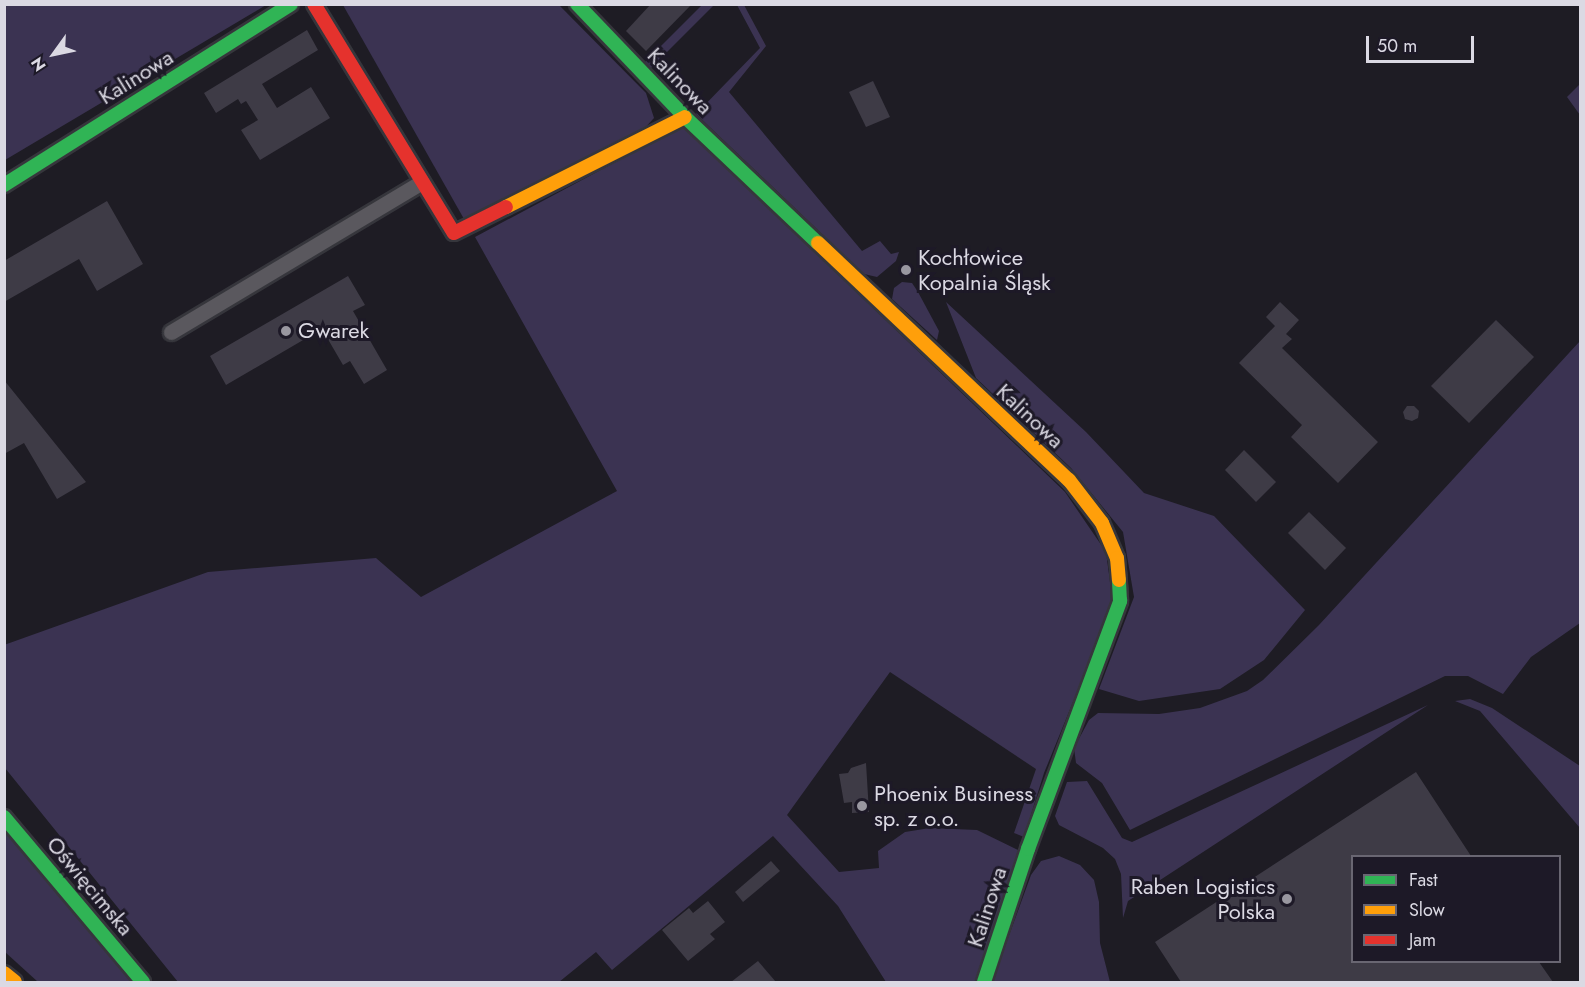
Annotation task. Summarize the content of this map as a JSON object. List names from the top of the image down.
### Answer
{
  "streets": {
    "main road": ["Kalinowa", "Oświęcimska"]
  },
  "places": [
    "Kochłowice Kopalnia Śląsk",
    "Gwarek",
    "Phoenix Business sp. z o.o.",
    "Raben Logistics Polska"
  ],
  "legend": ["Fast", "Slow", "Jam"],
  "scale_bar": "50 m",
  "north": "bottom left"
}
